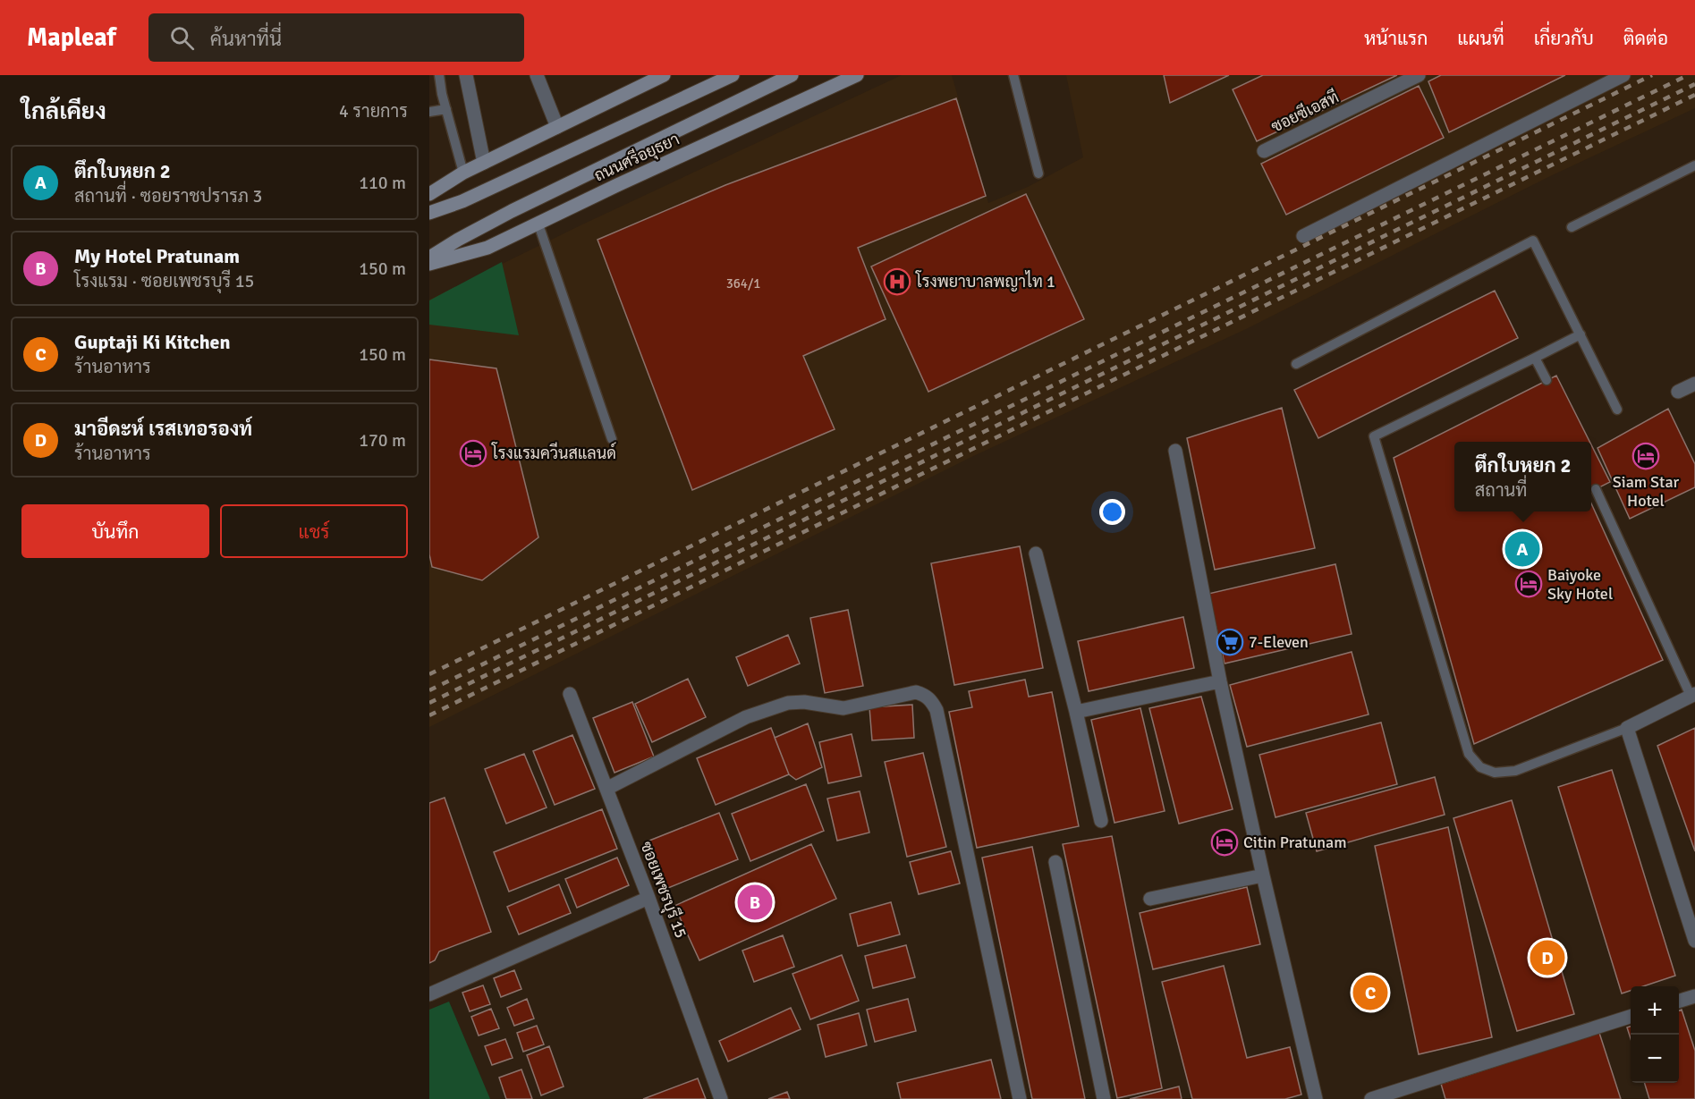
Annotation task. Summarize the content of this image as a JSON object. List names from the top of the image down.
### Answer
{
  "streets": {
    "main road": ["ถนนศรีอยุธยา"],
    "street": ["ซอยซีเอสที", "ซอยเพชรบุรี 15"]
  },
  "places": {
    "hospital": ["โรงพยาบาลพญาไท 1"],
    "hotel": [
      "โรงแรมควีนสแลนด์",
      "Siam Star Hotel",
      "Baiyoke Sky Hotel",
      "Citin Pratunam"
    ],
    "supermarket": ["7-Eleven"]
  },
  "house_numbers": ["364/1"],
  "page": {
    "header": "Mapleaf",
    "search": "ค้นหาที่นี่",
    "nav": [
      "หน้าแรก",
      "แผนที่",
      "เกี่ยวกับ",
      "ติดต่อ"
    ],
    "heading": ["ใกล้เคียง", "4 รายการ"],
    "list": [
      {
        "mark": "A",
        "name": "ตึกใบหยก 2",
        "note": "สถานที่ · ซอยราชปรารภ 3",
        "value": "110 m"
      },
      {
        "mark": "B",
        "name": "My Hotel Pratunam",
        "note": "โรงแรม · ซอยเพชรบุรี 15",
        "value": "150 m"
      },
      {
        "mark": "C",
        "name": "Guptaji Ki Kitchen",
        "note": "ร้านอาหาร",
        "value": "150 m"
      },
      {
        "mark": "D",
        "name": "มาอีดะห์ เรสเทอรองท์",
        "note": "ร้านอาหาร",
        "value": "170 m"
      }
    ],
    "popup": ["ตึกใบหยก 2", "สถานที่"],
    "buttons": ["บันทึก", "แชร์"],
    "pins": [
      "A",
      "B",
      "D",
      "C"
    ],
    "map_buttons": ["+", "−"]
  }
}
